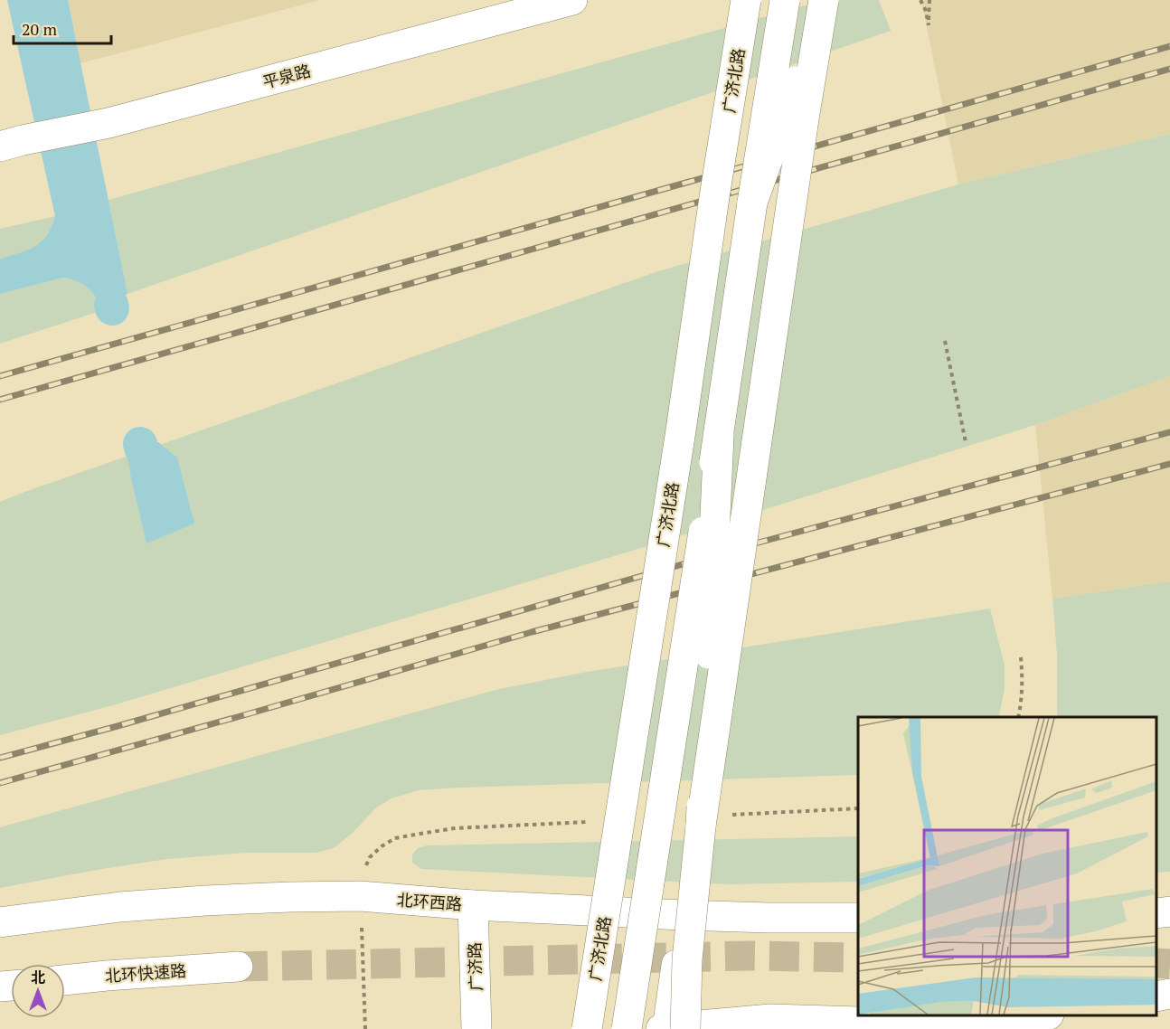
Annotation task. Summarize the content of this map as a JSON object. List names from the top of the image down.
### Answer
{
  "streets": {
    "main road": [
      "平泉路",
      "广济北路",
      "北环西路",
      "广济路",
      "北环快速路"
    ]
  },
  "crossings": [
    ["北环西路", "广济路"]
  ],
  "scale_bar": "20 m",
  "north": "top"
}
